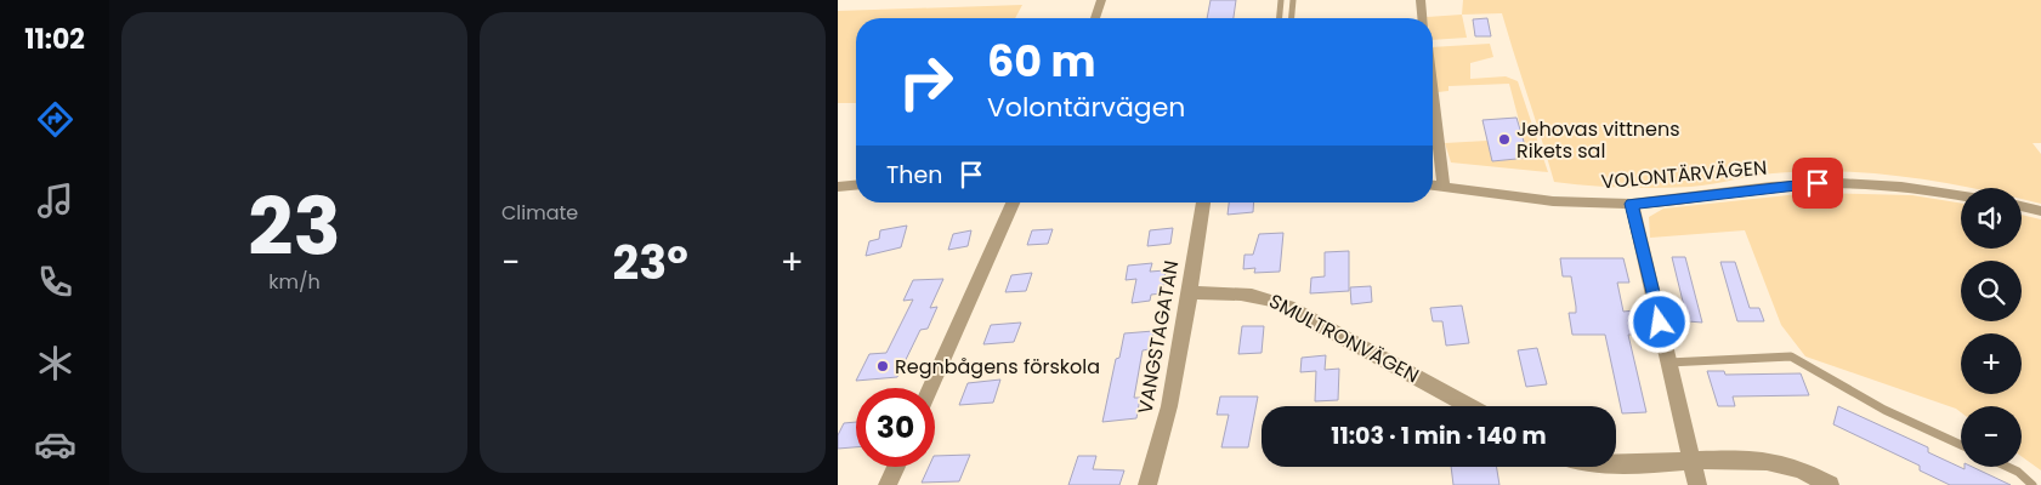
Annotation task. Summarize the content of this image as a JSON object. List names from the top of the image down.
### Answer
{
  "streets": {
    "street": ["VOLONTÄRVÄGEN", "VANGSTAGATAN", "SMULTRONVÄGEN"]
  },
  "crossings": [
    ["VANGSTAGATAN", "SMULTRONVÄGEN"]
  ],
  "places": ["Jehovas vittnens Rikets sal", "Regnbågens förskola"],
  "page": {
    "tabs": "11:02",
    "tile": [
      ["23", "km/h"],
      "Climate"
    ],
    "turn": ["60 m", "Volontärvägen"],
    "then": "Then",
    "map_buttons": ["+", "−"],
    "heat": ["−", "23°", "+"],
    "limit": "30",
    "trip": "11:03 · 1 min · 140 m"
  }
}
